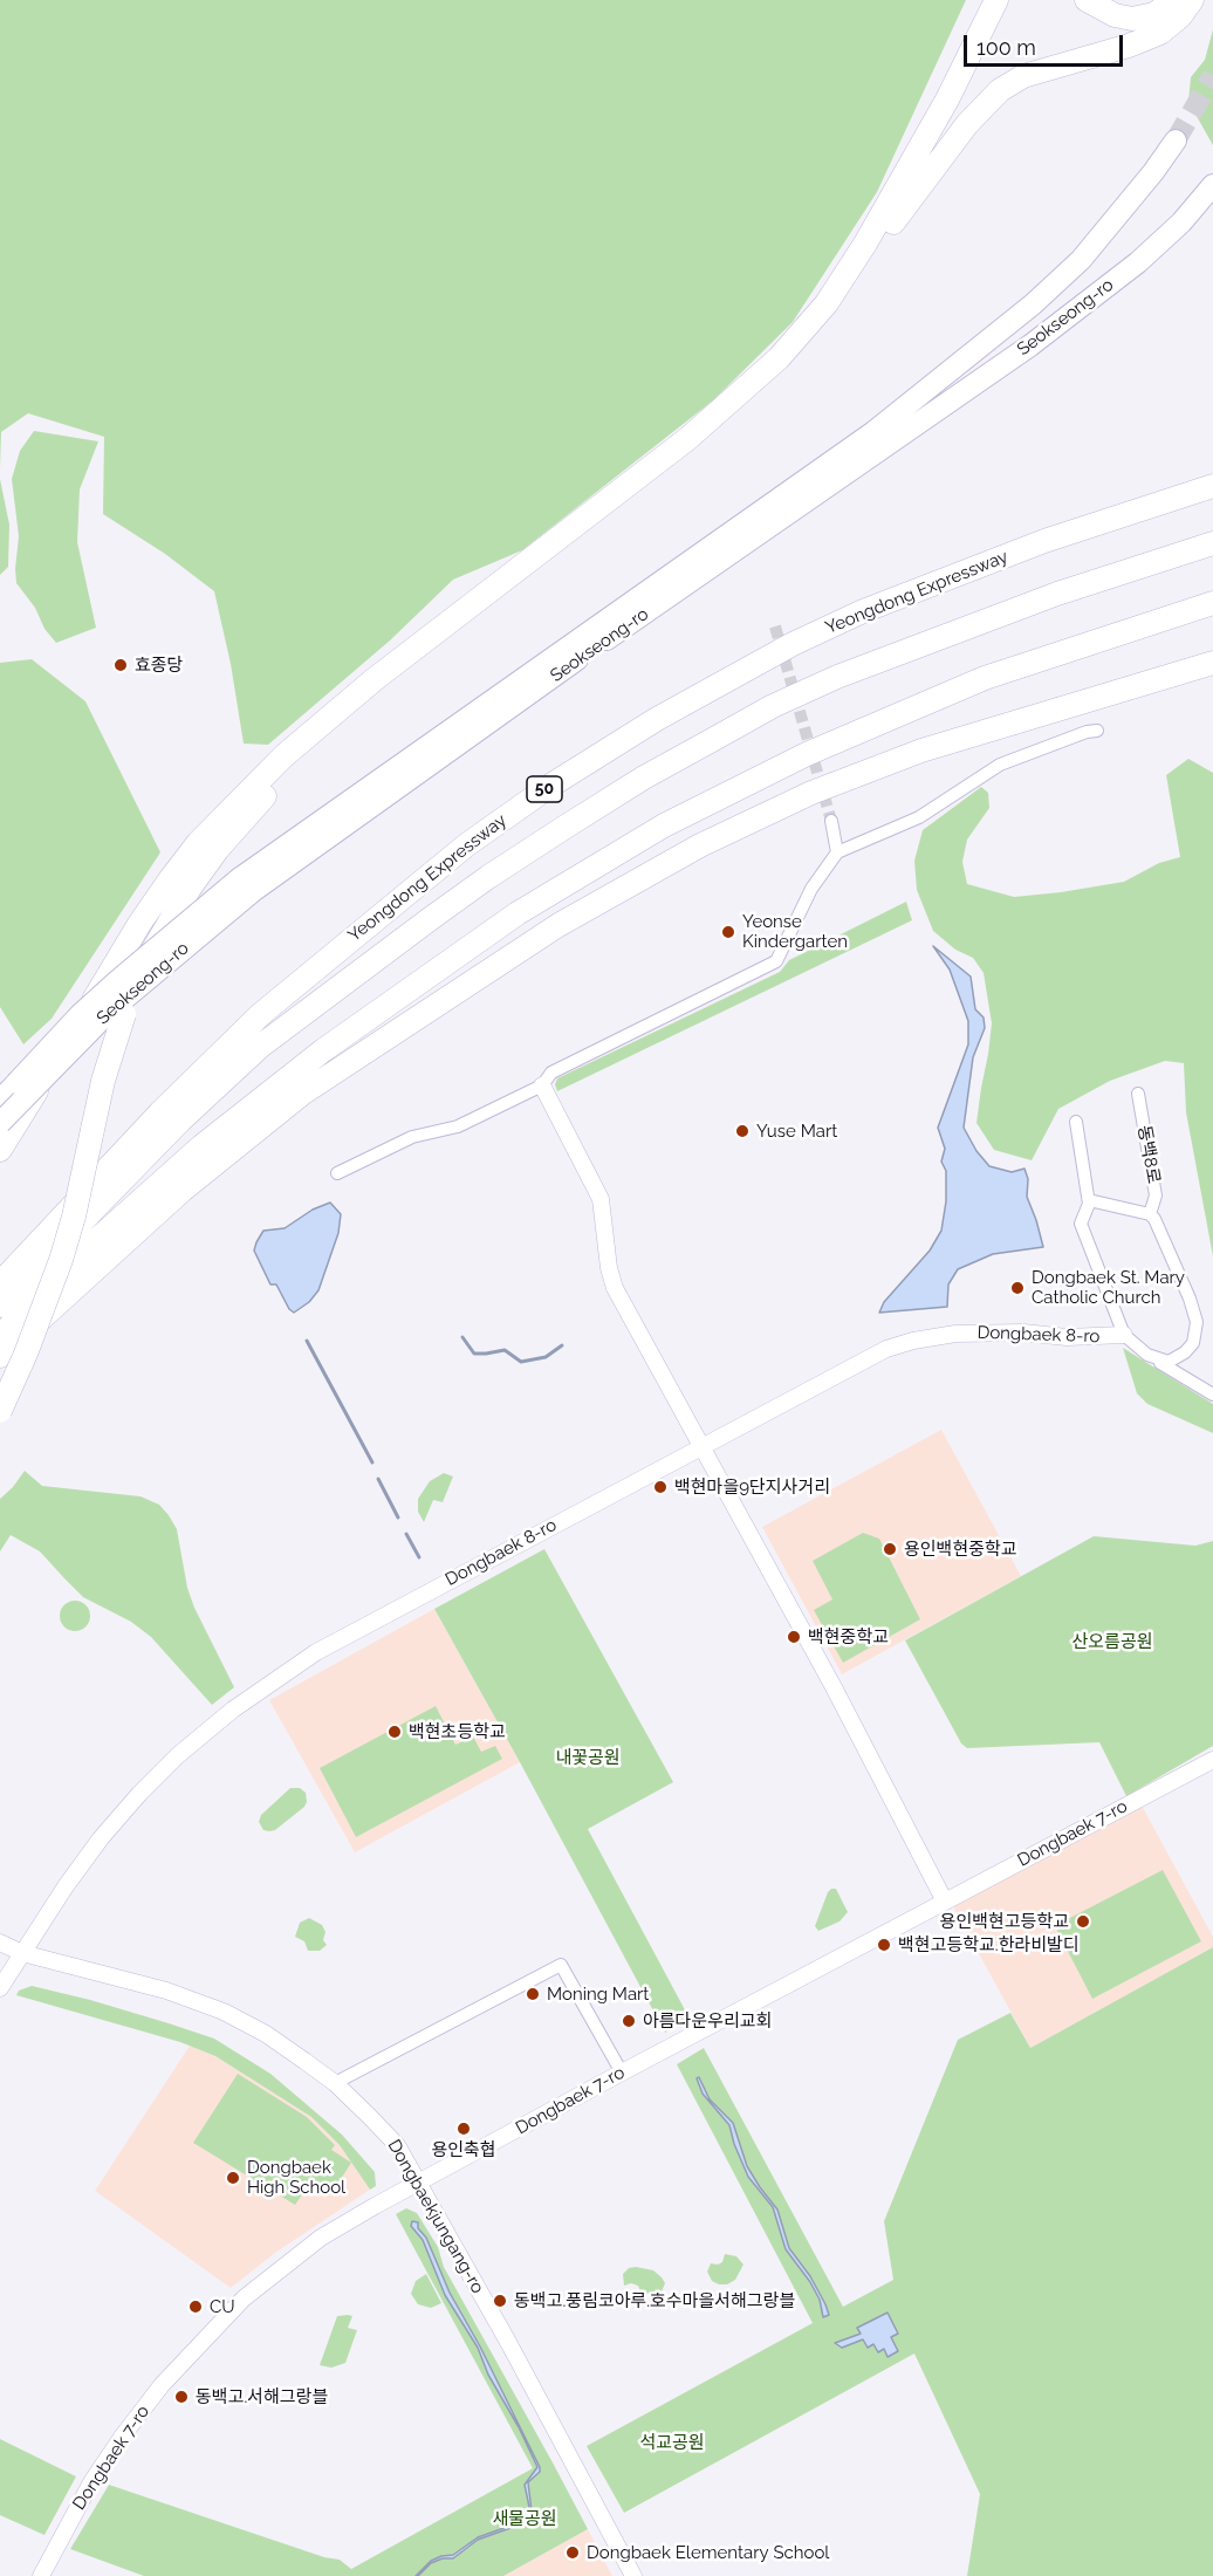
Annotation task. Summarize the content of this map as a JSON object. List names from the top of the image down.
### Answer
{
  "streets": {
    "highway": ["Seokseong-ro", "Yeongdong Expressway", "50"],
    "street": [
      "동백8로",
      "Dongbaek 8-ro",
      "Dongbaek 7-ro",
      "Dongbaekjungang-ro"
    ]
  },
  "crossings": [
    ["Dongbaek 8-ro", "Dongbaekjungang-ro"],
    ["Dongbaek 7-ro", "Dongbaekjungang-ro"]
  ],
  "parks": [
    "산오름공원",
    "내꽃공원",
    "석교공원",
    "새물공원"
  ],
  "places": [
    "효종당",
    "Yeonse Kindergarten",
    "Yuse Mart",
    "Dongbaek St. Mary Catholic Church",
    "백현마을9단지사거리",
    "용인백현중학교",
    "백현중학교",
    "백현초등학교",
    "용인백현고등학교",
    "백현고등학교.한라비발디",
    "Moning Mart",
    "아름다운우리교회",
    "용인축협",
    "Dongbaek High School",
    "동백고.풍림코아루.호수마을서해그랑블",
    "CU",
    "동백고.서해그랑블",
    "Dongbaek Elementary School"
  ],
  "scale_bar": "100 m"
}
